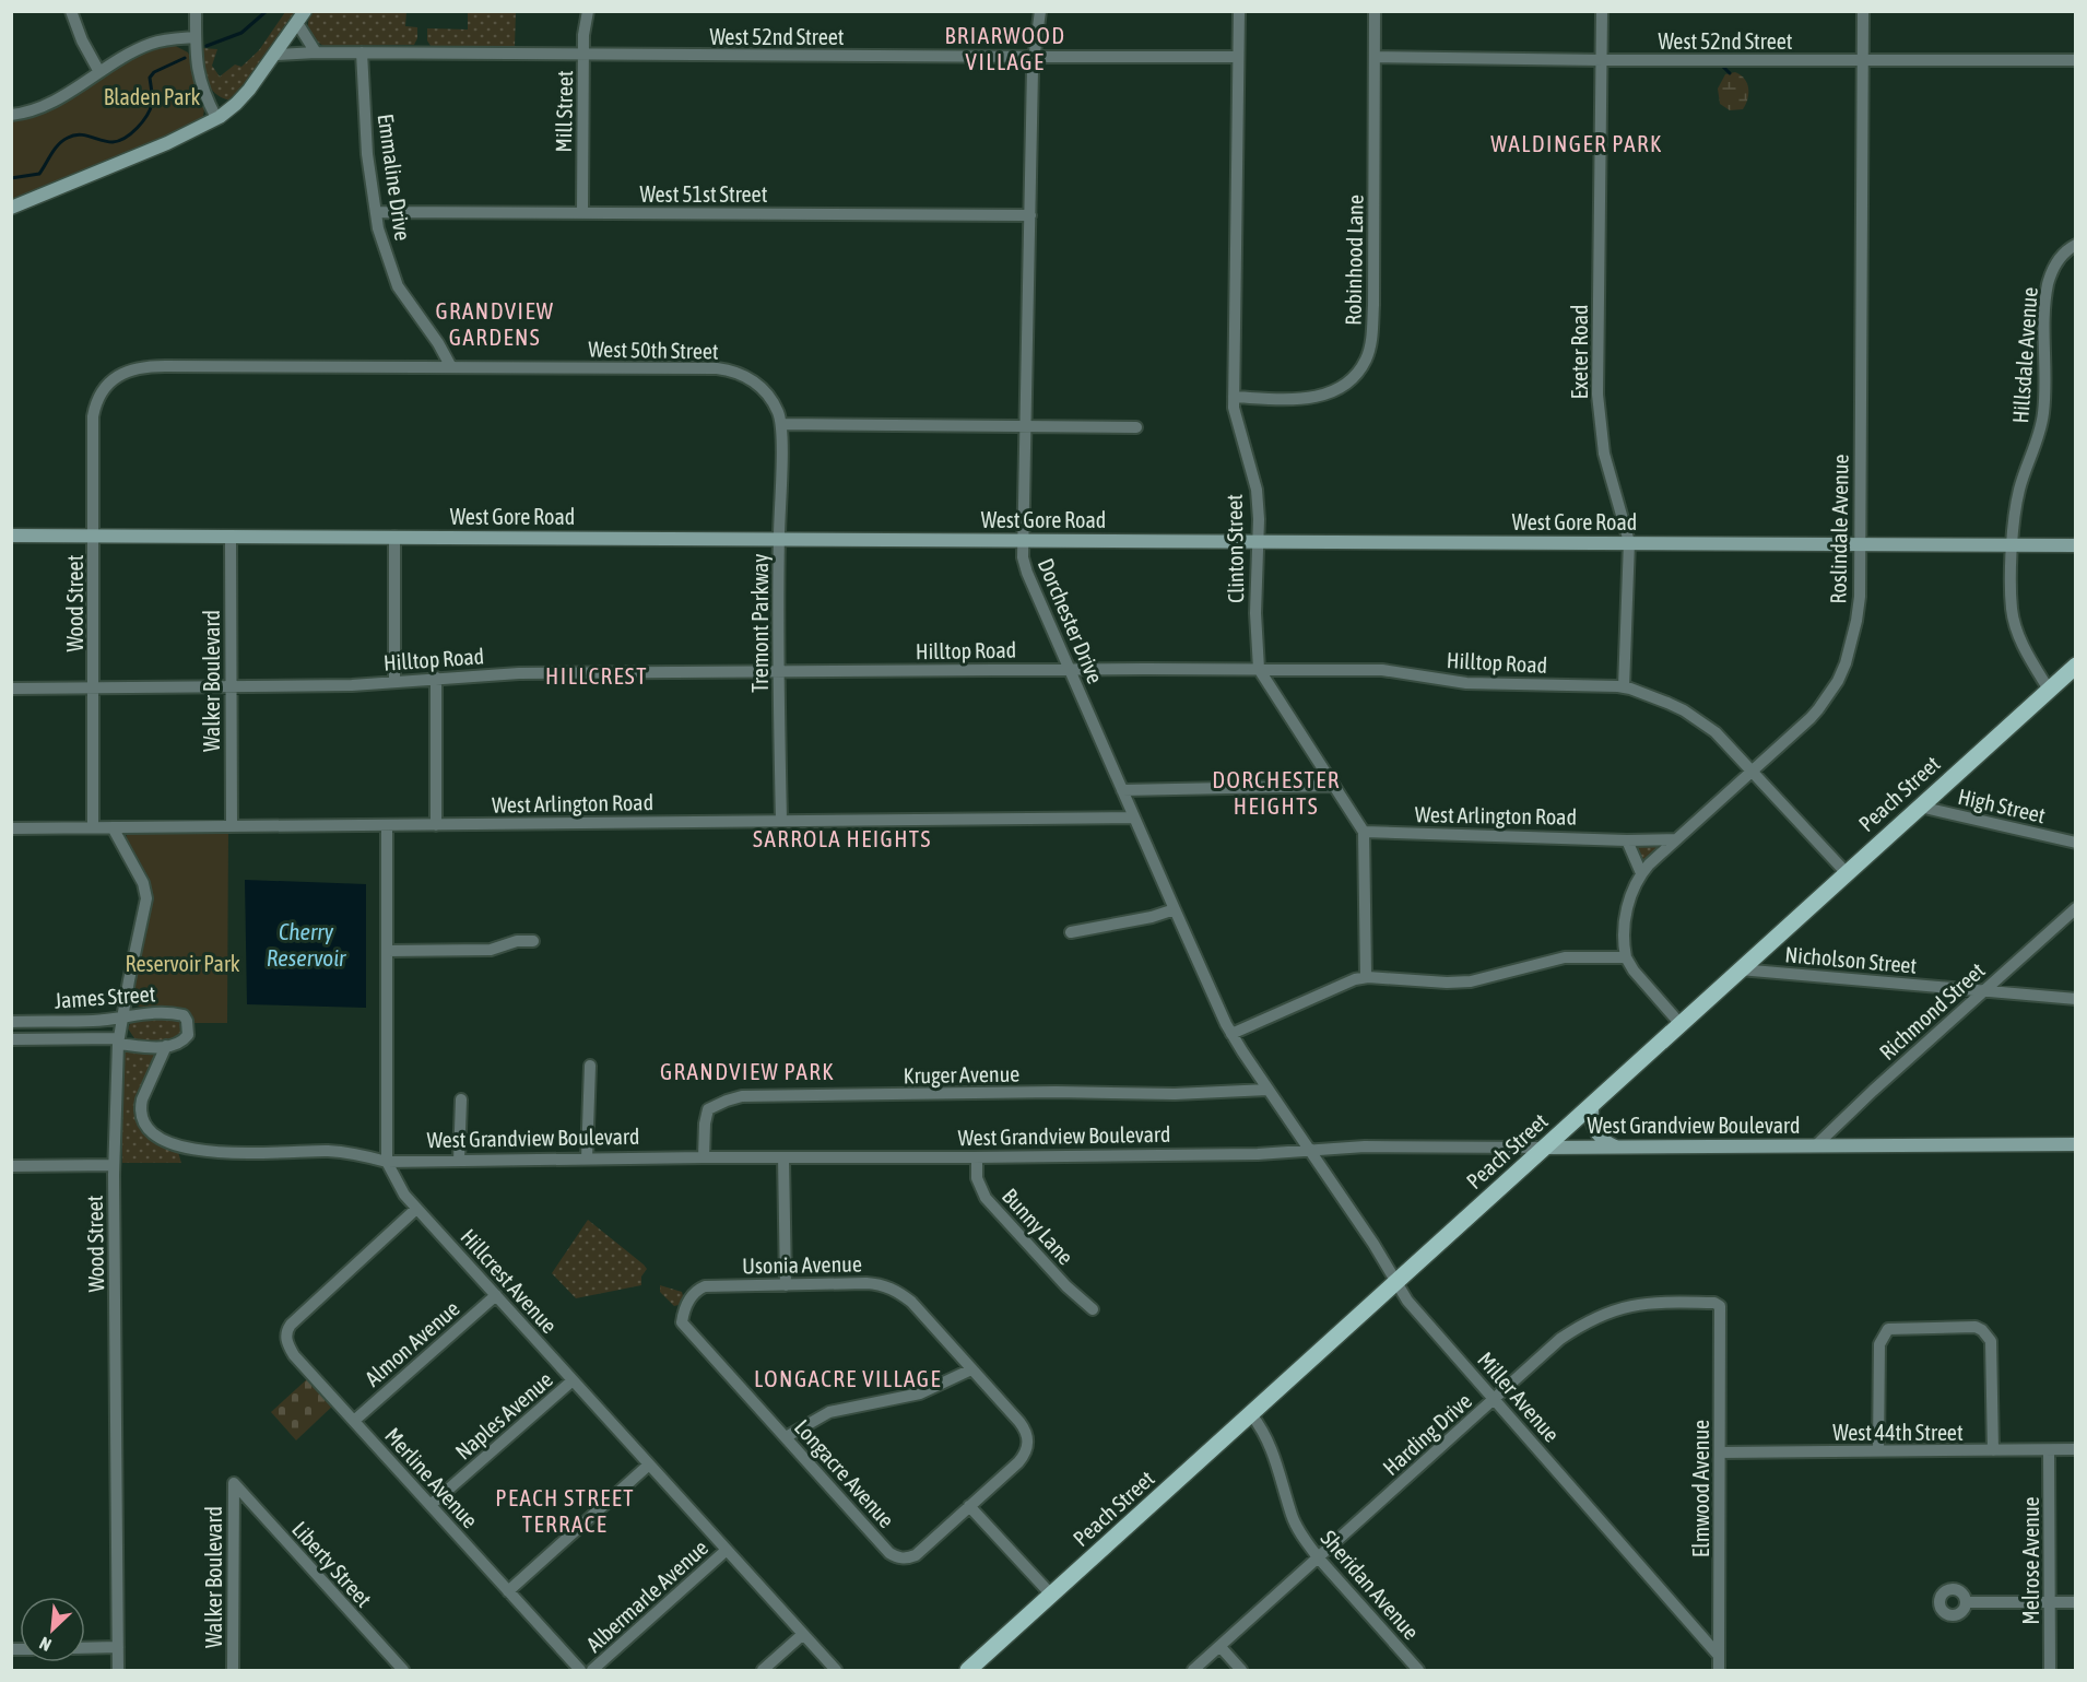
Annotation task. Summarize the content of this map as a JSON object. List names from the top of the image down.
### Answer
{
  "streets": {
    "main road": ["Peach Street"],
    "street": [
      "West 52nd Street",
      "Mill Street",
      "Emmaline Drive",
      "West 51st Street",
      "Robinhood Lane",
      "West 50th Street",
      "Exeter Road",
      "Hillsdale Avenue",
      "West Gore Road",
      "Roslindale Avenue",
      "Clinton Street",
      "Wood Street",
      "Dorchester Drive",
      "Tremont Parkway",
      "Hilltop Road",
      "Walker Boulevard",
      "West Arlington Road",
      "High Street",
      "Nicholson Street",
      "James Street",
      "Richmond Street",
      "Kruger Avenue",
      "West Grandview Boulevard",
      "Bunny Lane",
      "Usonia Avenue",
      "Hillcrest Avenue",
      "Almon Avenue",
      "Miller Avenue",
      "Naples Avenue",
      "West 44th Street",
      "Harding Drive",
      "Longacre Avenue",
      "Merline Avenue",
      "Elmwood Avenue",
      "Melrose Avenue",
      "Liberty Street",
      "Sheridan Avenue",
      "Albermarle Avenue"
    ]
  },
  "crossings": [
    ["West 52nd Street", "Mill Street"],
    ["West 52nd Street", "Emmaline Drive"],
    ["West 52nd Street", "Robinhood Lane"],
    ["West 52nd Street", "Exeter Road"],
    ["West 52nd Street", "Roslindale Avenue"],
    ["West 52nd Street", "Clinton Street"],
    ["West 52nd Street", "Dorchester Drive"],
    ["Mill Street", "West 51st Street"],
    ["Emmaline Drive", "West 51st Street"],
    ["Emmaline Drive", "West 50th Street"],
    ["West 51st Street", "Dorchester Drive"],
    ["Robinhood Lane", "Clinton Street"],
    ["West 50th Street", "Wood Street"],
    ["West 50th Street", "Tremont Parkway"],
    ["Exeter Road", "West Gore Road"],
    ["Exeter Road", "Hilltop Road"],
    ["Hillsdale Avenue", "West Gore Road"],
    ["Hillsdale Avenue", "Peach Street"],
    ["West Gore Road", "Roslindale Avenue"],
    ["West Gore Road", "Clinton Street"],
    ["West Gore Road", "Wood Street"],
    ["West Gore Road", "Dorchester Drive"],
    ["West Gore Road", "Tremont Parkway"],
    ["West Gore Road", "Walker Boulevard"],
    ["Roslindale Avenue", "Hilltop Road"],
    ["Roslindale Avenue", "West Arlington Road"],
    ["Clinton Street", "Hilltop Road"],
    ["Clinton Street", "West Arlington Road"],
    ["Wood Street", "Hilltop Road"],
    ["Wood Street", "West Arlington Road"],
    ["Wood Street", "James Street"],
    ["Dorchester Drive", "Hilltop Road"],
    ["Dorchester Drive", "West Arlington Road"],
    ["Dorchester Drive", "Kruger Avenue"],
    ["Dorchester Drive", "West Grandview Boulevard"],
    ["Dorchester Drive", "Miller Avenue"],
    ["Tremont Parkway", "Hilltop Road"],
    ["Tremont Parkway", "West Arlington Road"],
    ["Hilltop Road", "Walker Boulevard"],
    ["Hilltop Road", "Peach Street"],
    ["Walker Boulevard", "West Arlington Road"],
    ["Walker Boulevard", "Liberty Street"],
    ["Peach Street", "High Street"],
    ["Peach Street", "Nicholson Street"],
    ["Peach Street", "West Grandview Boulevard"],
    ["Peach Street", "Miller Avenue"],
    ["Peach Street", "Sheridan Avenue"],
    ["West Arlington Road", "Hillcrest Avenue"],
    ["Nicholson Street", "Richmond Street"],
    ["James Street", "West Grandview Boulevard"],
    ["Richmond Street", "West Grandview Boulevard"],
    ["Kruger Avenue", "West Grandview Boulevard"],
    ["West Grandview Boulevard", "Bunny Lane"],
    ["West Grandview Boulevard", "Hillcrest Avenue"],
    ["West Grandview Boulevard", "Miller Avenue"],
    ["Usonia Avenue", "Longacre Avenue"],
    ["Hillcrest Avenue", "Almon Avenue"],
    ["Hillcrest Avenue", "Naples Avenue"],
    ["Hillcrest Avenue", "Merline Avenue"],
    ["Hillcrest Avenue", "Albermarle Avenue"],
    ["Almon Avenue", "Merline Avenue"],
    ["Miller Avenue", "Harding Drive"],
    ["Miller Avenue", "Elmwood Avenue"],
    ["Naples Avenue", "Merline Avenue"],
    ["West 44th Street", "Elmwood Avenue"],
    ["West 44th Street", "Melrose Avenue"],
    ["Harding Drive", "Elmwood Avenue"],
    ["Harding Drive", "Sheridan Avenue"]
  ],
  "districts": [
    "BRIARWOOD VILLAGE",
    "WALDINGER PARK",
    "GRANDVIEW GARDENS",
    "HILLCREST",
    "DORCHESTER HEIGHTS",
    "SARROLA HEIGHTS",
    "GRANDVIEW PARK",
    "LONGACRE VILLAGE",
    "PEACH STREET TERRACE"
  ],
  "water": ["Cherry Reservoir"],
  "parks": ["Bladen Park", "Reservoir Park"],
  "north": "bottom left"
}
